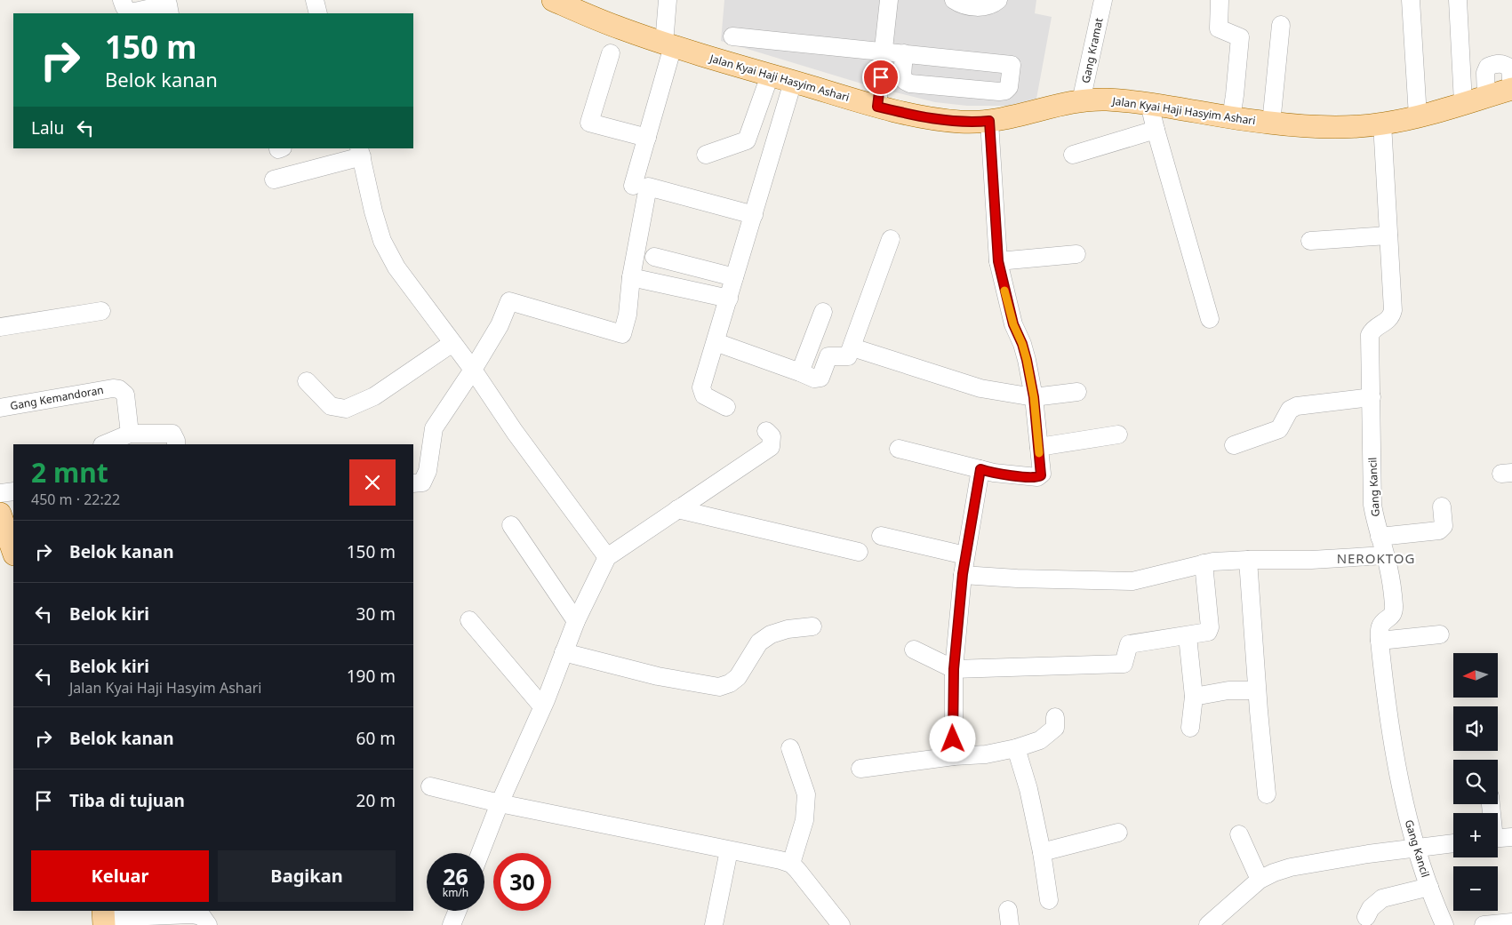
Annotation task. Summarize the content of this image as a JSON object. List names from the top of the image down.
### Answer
{
  "streets": {
    "main road": ["Jalan Kyai Haji Hasyim Ashari"],
    "street": ["Gang Kramat", "Gang Kemandoran", "Gang Kancil"]
  },
  "crossings": [
    ["Gang Kramat", "Jalan Kyai Haji Hasyim Ashari"],
    ["Jalan Kyai Haji Hasyim Ashari", "Gang Kancil"]
  ],
  "districts": ["NEROKTOG"],
  "north": "left",
  "page": {
    "turn": ["150 m", "Belok kanan"],
    "then": "Lalu",
    "heading": ["2 mnt", "450 m · 22:22"],
    "list": [
      {
        "name": "Belok kanan",
        "value": "150 m"
      },
      {
        "name": "Belok kiri",
        "value": "30 m"
      },
      {
        "name": "Belok kiri",
        "note": "Jalan Kyai Haji Hasyim Ashari",
        "value": "190 m"
      },
      {
        "name": "Belok kanan",
        "value": "60 m"
      },
      {
        "name": "Tiba di tujuan",
        "value": "20 m"
      }
    ],
    "map_buttons": ["+", "−"],
    "buttons": ["Keluar", "Bagikan"],
    "speed": "26 km/h",
    "limit": "30"
  }
}
